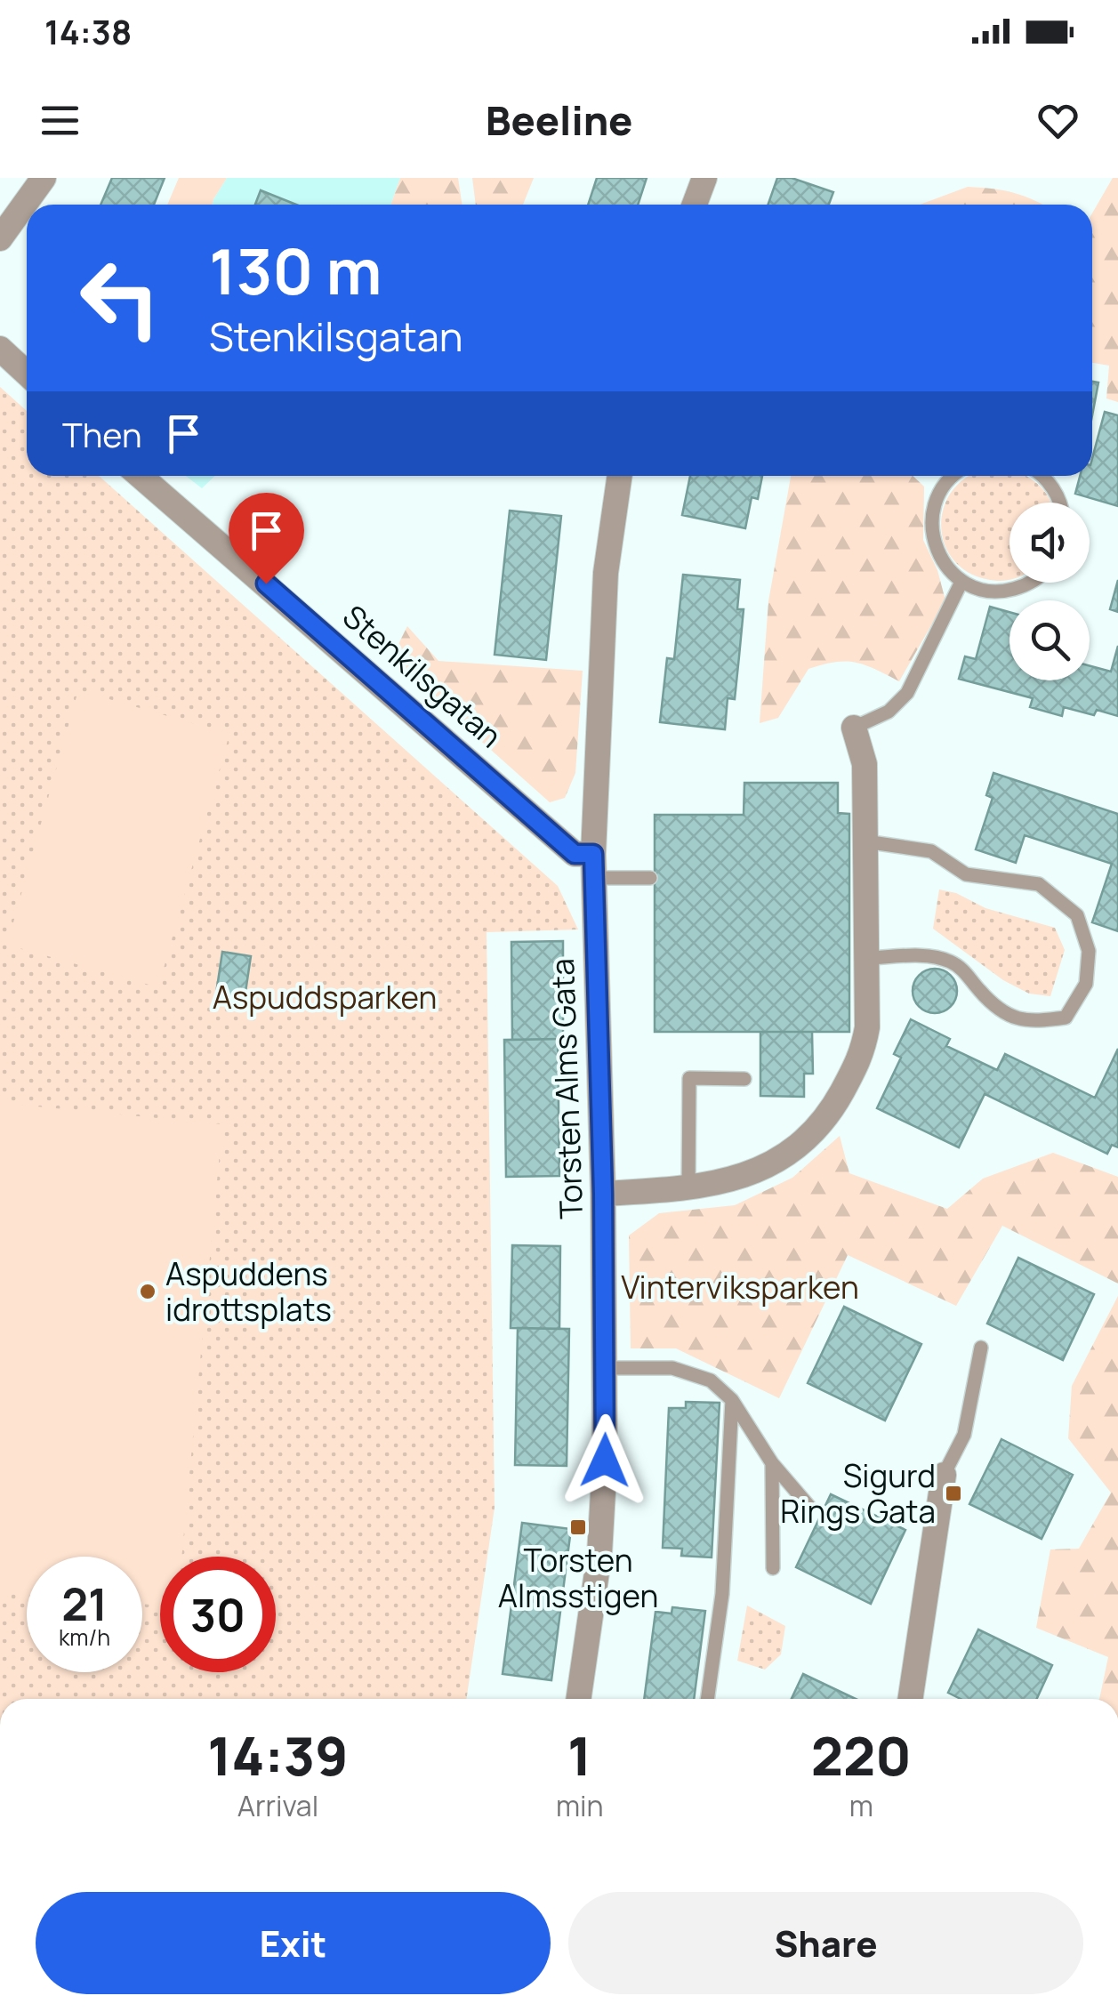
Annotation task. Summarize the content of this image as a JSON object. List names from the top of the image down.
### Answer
{
  "streets": {
    "street": ["Stenkilsgatan", "Torsten Alms Gata"]
  },
  "crossings": [
    ["Stenkilsgatan", "Torsten Alms Gata"]
  ],
  "parks": ["Aspuddsparken", "Vinterviksparken"],
  "places": {
    "other": ["Aspuddens idrottsplats"],
    "transit": ["Sigurd Rings Gata", "Torsten Almsstigen"]
  },
  "page": {
    "status": "14:38",
    "header": "Beeline",
    "turn": ["130 m", "Stenkilsgatan"],
    "then": "Then",
    "speed": "21 km/h",
    "limit": "30",
    "eta": [
      "14:39",
      "Arrival",
      "1",
      "min",
      "220",
      "m"
    ],
    "buttons": ["Exit", "Share"]
  }
}
